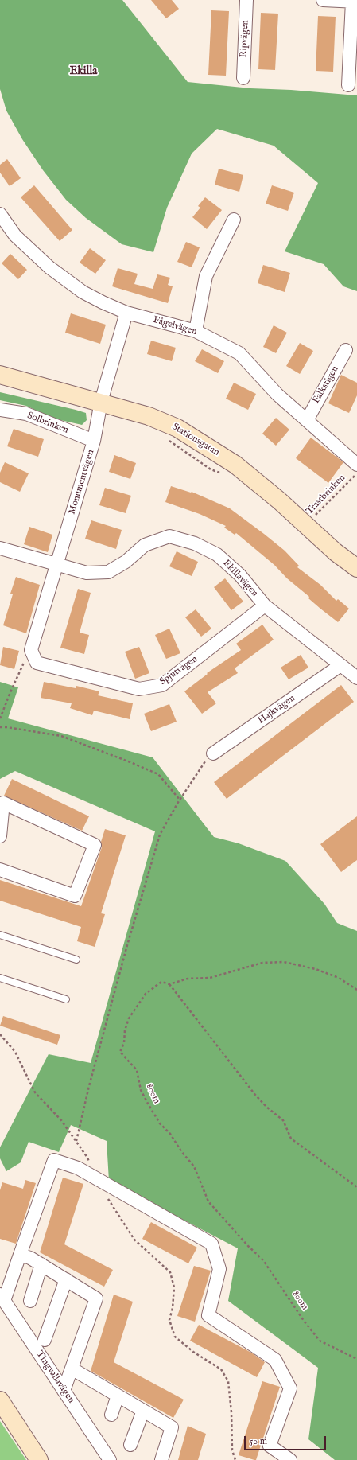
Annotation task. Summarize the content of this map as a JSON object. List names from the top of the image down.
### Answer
{
  "streets": {
    "street": [
      "Ripvägen",
      "Fågelvägen",
      "Falkstigen",
      "Solbrinken",
      "Stationsgatan",
      "Monumentvägen",
      "Ekillavägen",
      "Spjutvägen",
      "Hajkvägen",
      "Tingvallavägen"
    ],
    "path": ["Trastbrinken", "800m"]
  },
  "crossings": [
    ["Fågelvägen", "Falkstigen"],
    ["Fågelvägen", "Monumentvägen"],
    ["Solbrinken", "Monumentvägen"],
    ["Stationsgatan", "Monumentvägen"],
    ["Stationsgatan", "Trastbrinken"],
    ["Monumentvägen", "Ekillavägen"],
    ["Monumentvägen", "Spjutvägen"],
    ["Ekillavägen", "Spjutvägen"],
    ["Ekillavägen", "Hajkvägen"]
  ],
  "districts": ["Ekilla"],
  "scale_bar": "50 m"
}
